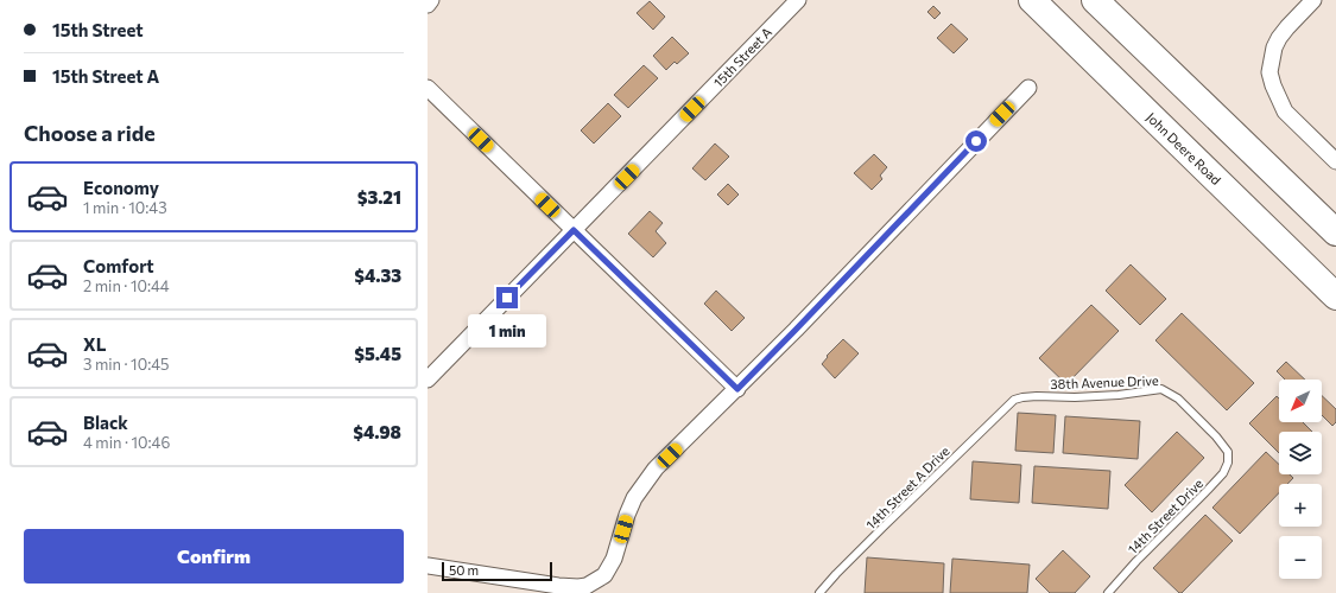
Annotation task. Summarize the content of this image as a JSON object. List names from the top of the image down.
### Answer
{
  "streets": {
    "highway": ["John Deere Road"],
    "street": ["15th Street A"],
    "lane": ["38th Avenue Drive", "14th Street A Drive", "14th Street Drive"]
  },
  "crossings": [
    ["38th Avenue Drive", "14th Street A Drive"],
    ["38th Avenue Drive", "14th Street Drive"]
  ],
  "scale_bar": "50 m",
  "north": "bottom left",
  "page": {
    "banner": ["15th Street", "15th Street A"],
    "heading": "Choose a ride",
    "list": [
      {
        "name": "Economy",
        "note": "1 min · 10:43",
        "value": "$3.21"
      },
      {
        "name": "Comfort",
        "note": "2 min · 10:44",
        "value": "$4.33"
      },
      {
        "name": "XL",
        "note": "3 min · 10:45",
        "value": "$5.45"
      },
      {
        "name": "Black",
        "note": "4 min · 10:46",
        "value": "$4.98"
      }
    ],
    "bubble": "1 min",
    "map_buttons": ["+", "−"],
    "buttons": "Confirm",
    "scale": "50 m"
  }
}
